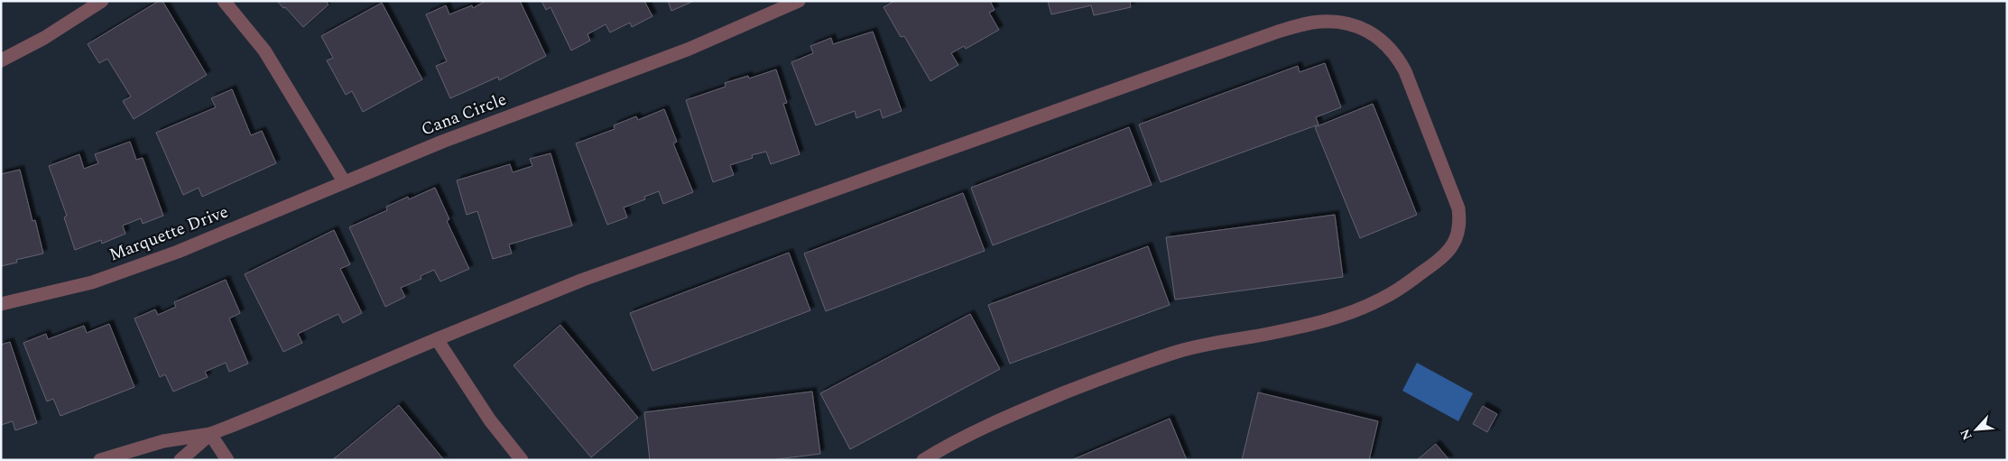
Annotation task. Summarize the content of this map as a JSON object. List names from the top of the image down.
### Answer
{
  "streets": {
    "street": ["Cana Circle", "Marquette Drive"]
  },
  "crossings": [
    ["Cana Circle", "Marquette Drive"]
  ],
  "north": "bottom left"
}
